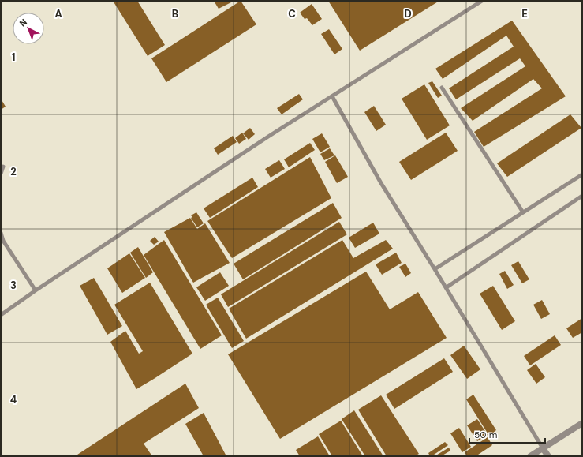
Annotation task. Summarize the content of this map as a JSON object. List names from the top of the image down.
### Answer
{
  "scale_bar": "50 m",
  "north": "top left",
  "grid": {
    "columns": [
      "A",
      "B",
      "C",
      "D",
      "E"
    ],
    "rows": [
      "1",
      "2",
      "3",
      "4"
    ]
  }
}
